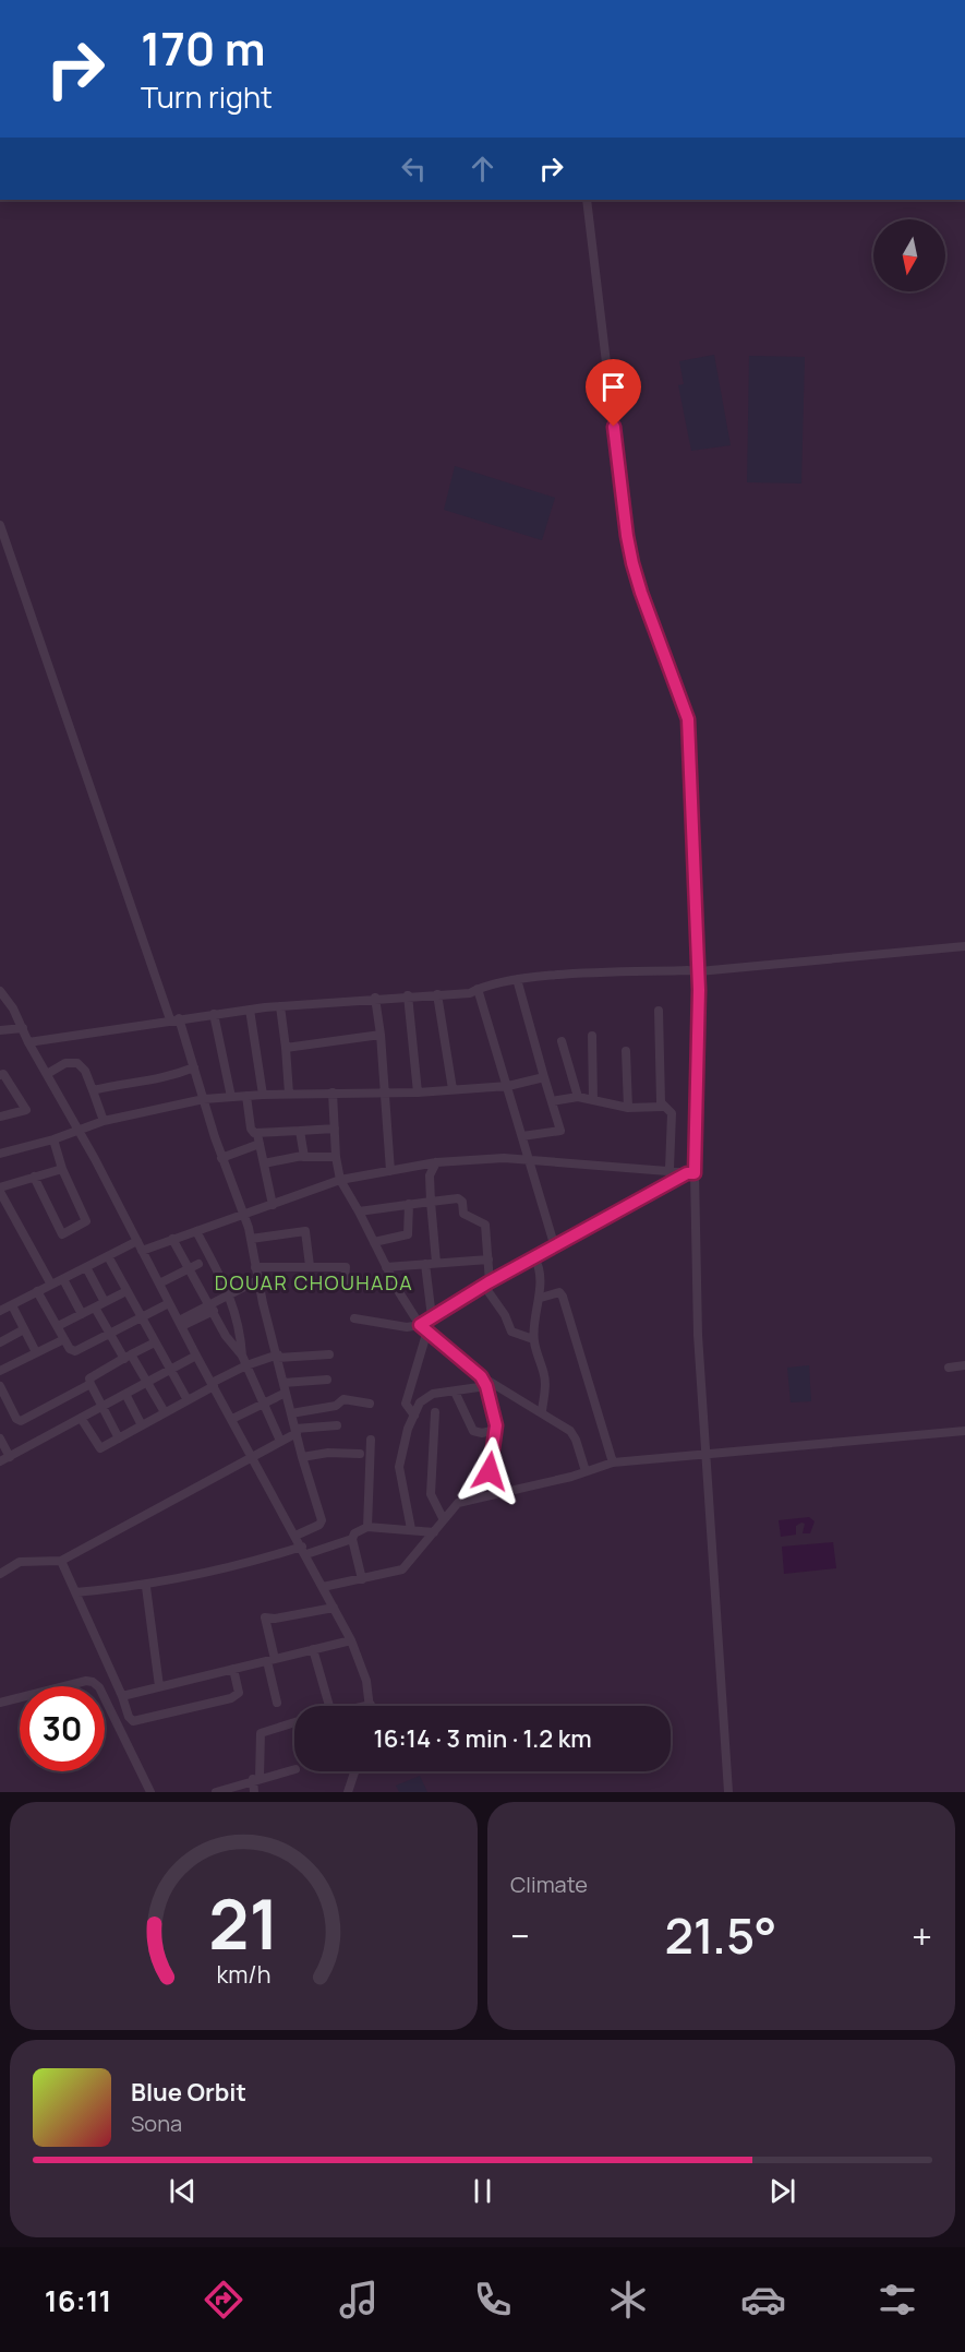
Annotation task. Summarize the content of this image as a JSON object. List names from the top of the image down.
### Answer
{
  "districts": ["DOUAR CHOUHADA"],
  "north": "bottom",
  "page": {
    "turn": ["170 m", "Turn right"],
    "limit": "30",
    "trip": "16:14 · 3 min · 1.2 km",
    "tile": "Climate",
    "heat": ["−", "21.5°", "+"],
    "song": ["Blue Orbit", "Sona"],
    "tabs": "16:11",
    "gauge": ["21", "km/h"]
  }
}
